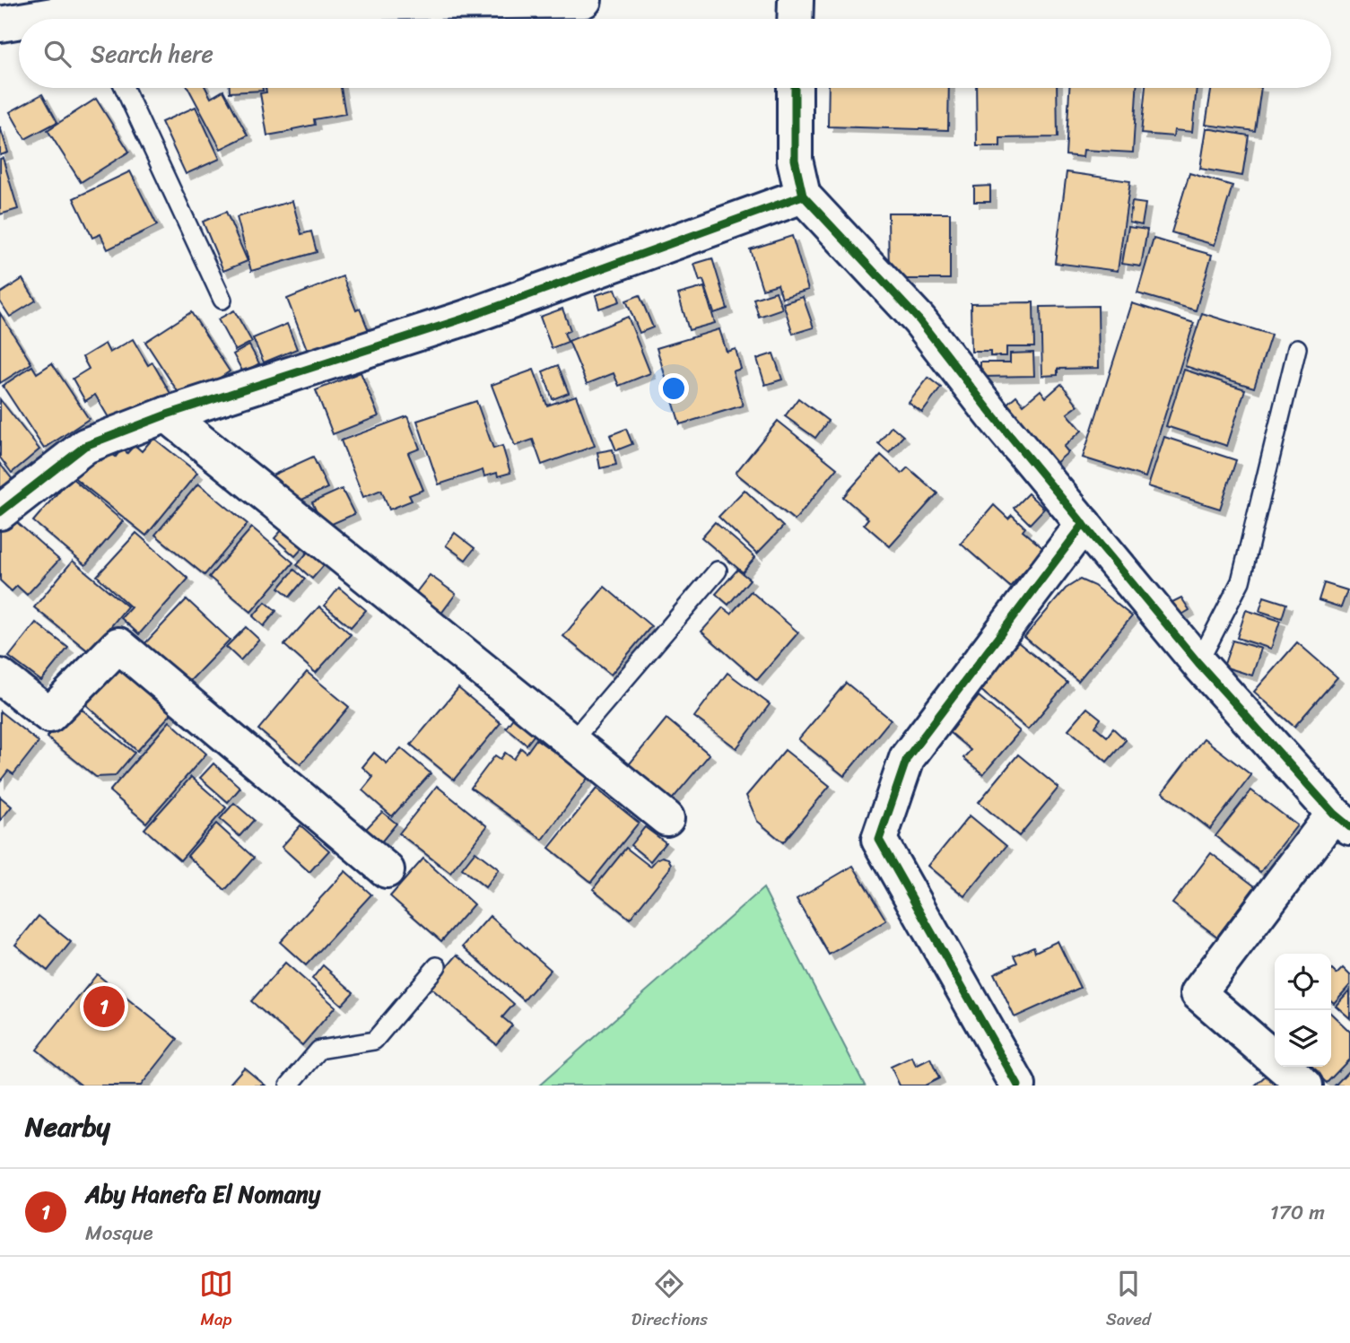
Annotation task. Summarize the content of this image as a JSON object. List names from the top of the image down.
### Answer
{
  "page": {
    "search": "Search here",
    "pins": "1",
    "heading": "Nearby",
    "list": [
      {
        "mark": "1",
        "name": "Aby Hanefa El Nomany",
        "note": "Mosque",
        "value": "170 m"
      }
    ],
    "nav": ["Map", "Directions", "Saved"]
  }
}
